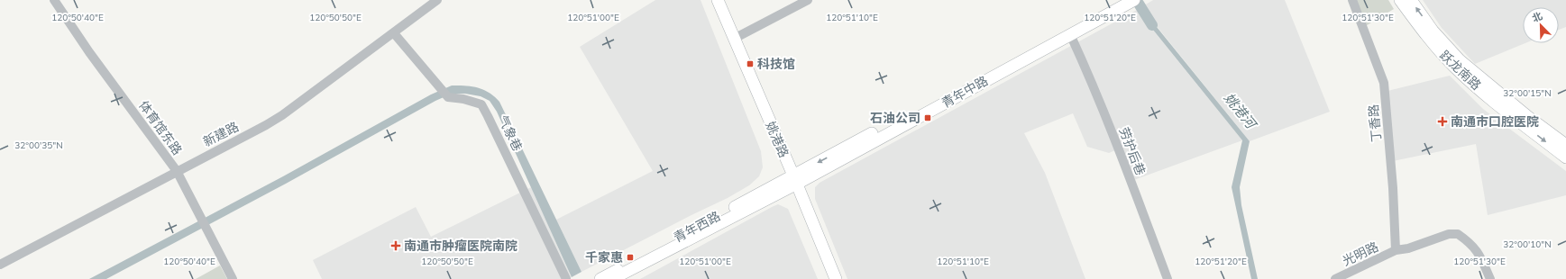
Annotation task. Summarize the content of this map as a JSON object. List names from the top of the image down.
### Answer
{
  "streets": {
    "main road": [
      "跃龙南路",
      "青年中路",
      "姚港路",
      "青年西路"
    ],
    "street": [
      "丁香路",
      "体育馆东路",
      "气象巷",
      "新建路",
      "劳护后巷",
      "光明路"
    ]
  },
  "crossings": [
    ["青年中路", "姚港路"],
    ["青年中路", "劳护后巷"],
    ["青年中路", "青年西路"],
    ["丁香路", "光明路"],
    ["体育馆东路", "新建路"],
    ["气象巷", "新建路"],
    ["姚港路", "青年西路"]
  ],
  "water": ["姚港河"],
  "places": {
    "transit": ["科技馆", "石油公司", "千家惠"],
    "health": ["南通市口腔医院", "南通市肿瘤医院南院"]
  },
  "north": "top left",
  "coordinates": [
    "120°50'40\"E",
    "120°50'50\"E",
    "120°51'00\"E",
    "120°51'10\"E",
    "120°51'20\"E",
    "120°51'30\"E",
    "32°00'15\"N",
    "32°00'35\"N",
    "32°00'10\"N"
  ]
}
